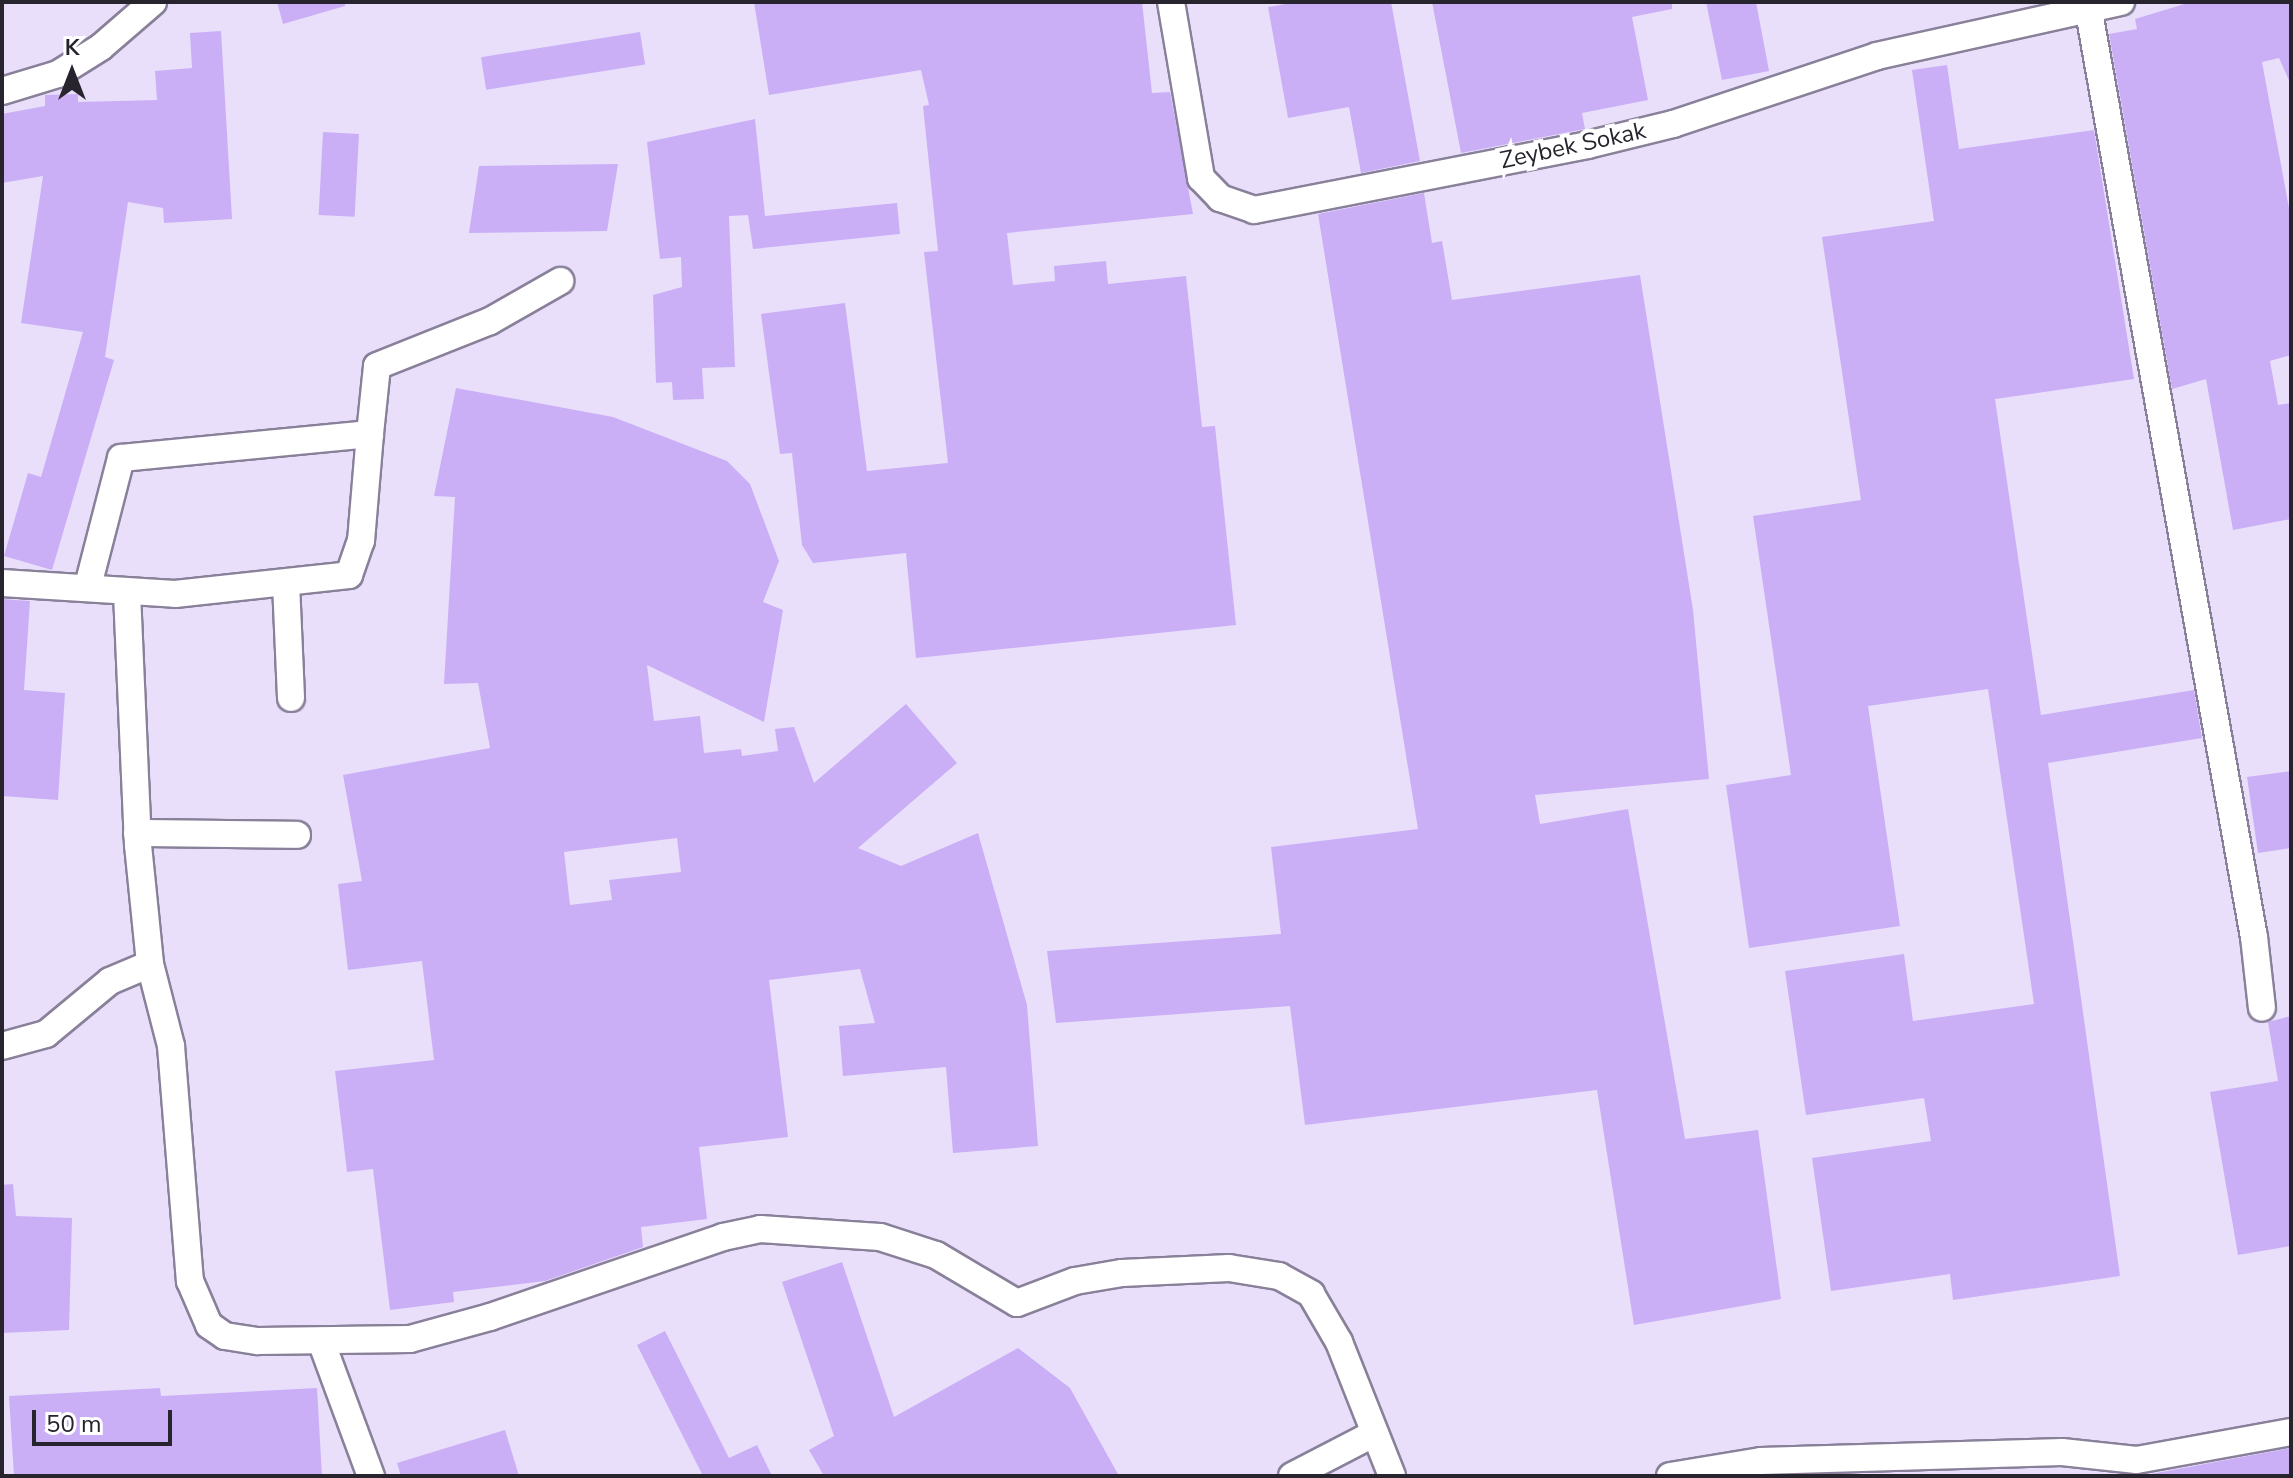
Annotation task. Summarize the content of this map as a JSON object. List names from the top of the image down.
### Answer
{
  "streets": {
    "street": ["Zeybek Sokak"]
  },
  "scale_bar": "50 m",
  "north": "top"
}
